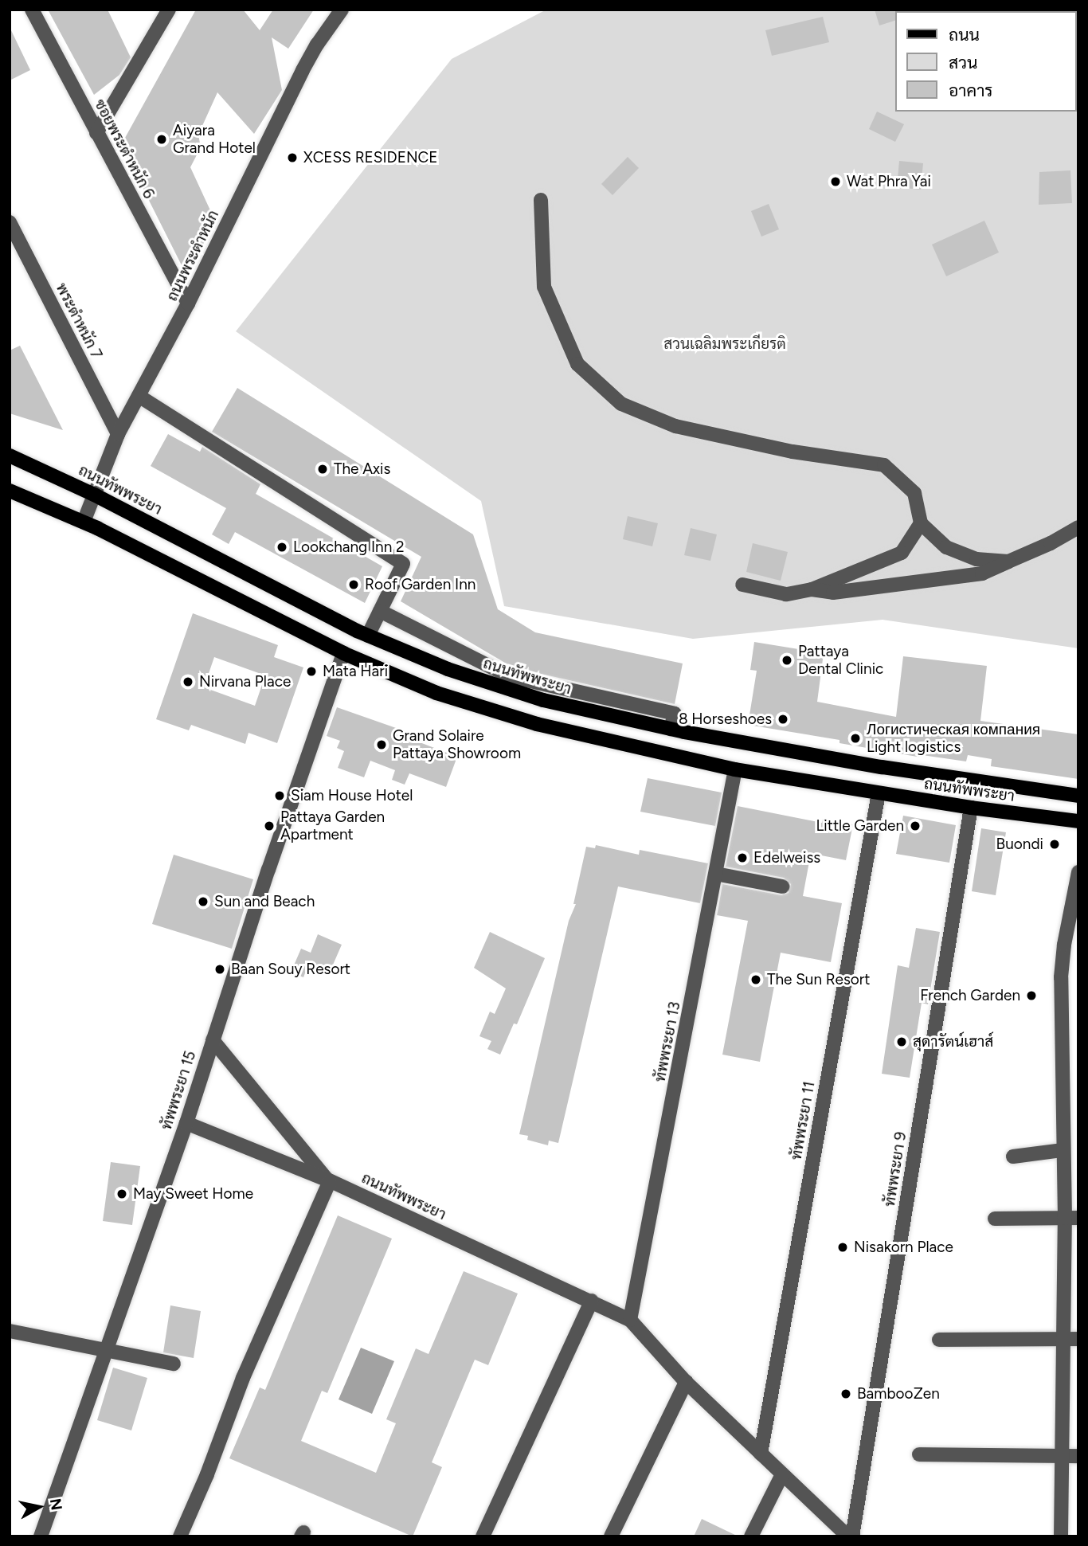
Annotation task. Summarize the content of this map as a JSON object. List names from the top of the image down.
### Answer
{
  "streets": {
    "main road": ["ถนนทัพพระยา"],
    "street": [
      "ซอยพระตำหนัก 6",
      "ถนนพระตำหนัก",
      "พระตำหนัก 7",
      "ทัพพระยา 13",
      "ทัพพระยา 15",
      "ทัพพระยา 11",
      "ทัพพระยา 9"
    ]
  },
  "crossings": [
    ["ซอยพระตำหนัก 6", "ถนนพระตำหนัก"],
    ["ถนนพระตำหนัก", "พระตำหนัก 7"],
    ["ถนนพระตำหนัก", "ถนนทัพพระยา"],
    ["ถนนทัพพระยา", "ทัพพระยา 13"],
    ["ถนนทัพพระยา", "ทัพพระยา 15"],
    ["ถนนทัพพระยา", "ทัพพระยา 11"],
    ["ถนนทัพพระยา", "ทัพพระยา 9"]
  ],
  "parks": ["สวนเฉลิมพระเกียรติ"],
  "places": [
    "Aiyara Grand Hotel",
    "XCESS RESIDENCE",
    "Wat Phra Yai",
    "The Axis",
    "Lookchang Inn 2",
    "Roof Garden Inn",
    "Pattaya Dental Clinic",
    "Mata Hari",
    "Nirvana Place",
    "8 Horseshoes",
    "Логистическая компания Light logistics",
    "Grand Solaire Pattaya Showroom",
    "Siam House Hotel",
    "Pattaya Garden Apartment",
    "Little Garden",
    "Buondi",
    "Edelweiss",
    "Sun and Beach",
    "Baan Souy Resort",
    "The Sun Resort",
    "French Garden",
    "สุดารัตน์เฮาส์",
    "May Sweet Home",
    "Nisakorn Place",
    "BambooZen"
  ],
  "legend": ["ถนน", "สวน", "อาคาร"],
  "north": "right"
}
